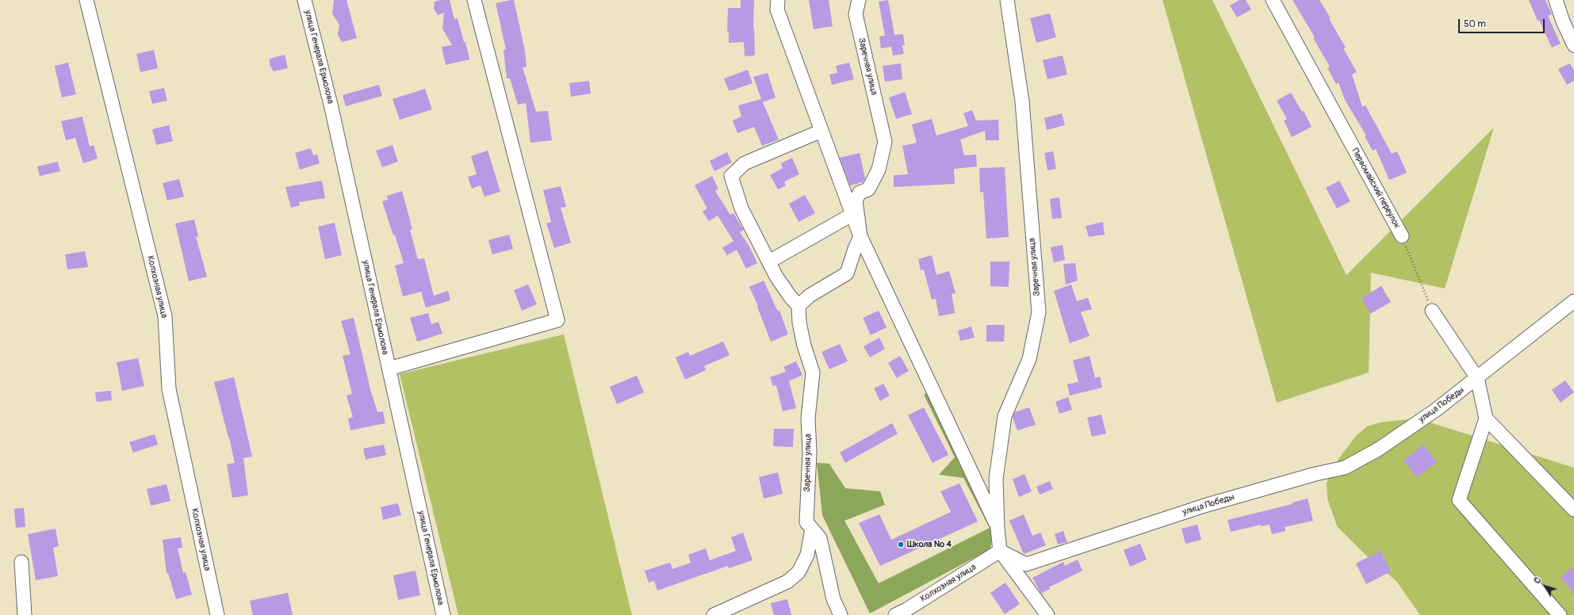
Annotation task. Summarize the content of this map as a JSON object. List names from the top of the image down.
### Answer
{
  "streets": {
    "street": [
      "улица Генерала Ермолова",
      "Заречная улица",
      "Первомайский переулок",
      "Колхозная улица",
      "улица Победы"
    ]
  },
  "crossings": [
    ["Заречная улица", "Колхозная улица"],
    ["Заречная улица", "улица Победы"],
    ["Колхозная улица", "улица Победы"]
  ],
  "places": ["Школа № 4"],
  "scale_bar": "50 m",
  "north": "top left"
}
